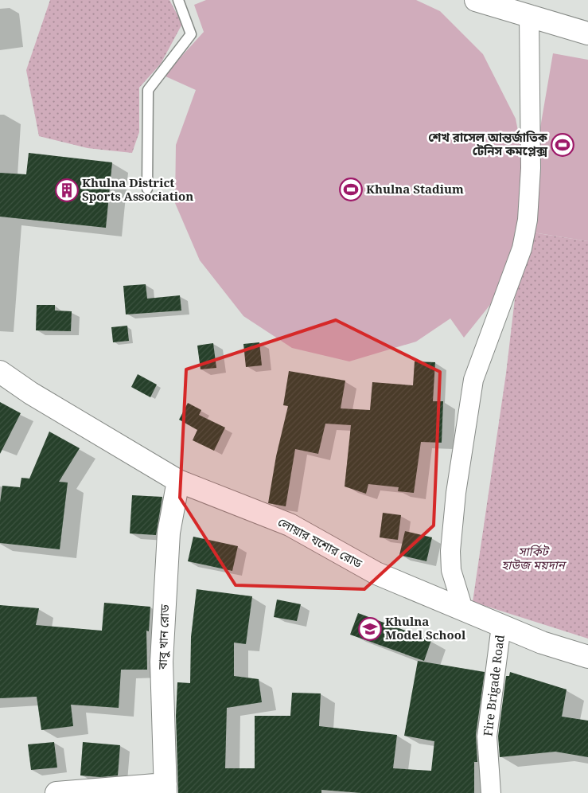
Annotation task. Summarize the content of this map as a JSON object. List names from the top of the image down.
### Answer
{
  "streets": {
    "main road": ["লোয়ার যশোর রোড", "বাবু খান রোড"],
    "street": ["Fire Brigade Road"]
  },
  "crossings": [
    ["লোয়ার যশোর রোড", "বাবু খান রোড"],
    ["লোয়ার যশোর রোড", "Fire Brigade Road"]
  ],
  "parks": ["সার্কিট হাউজ ময়দান"],
  "places": {
    "sports": ["শেখ রাসেল আন্তর্জাতিক টেনিস কমপ্লেক্স", "Khulna Stadium"],
    "building": ["Khulna District Sports Association"],
    "school or university": ["Khulna Model School"]
  }
}
